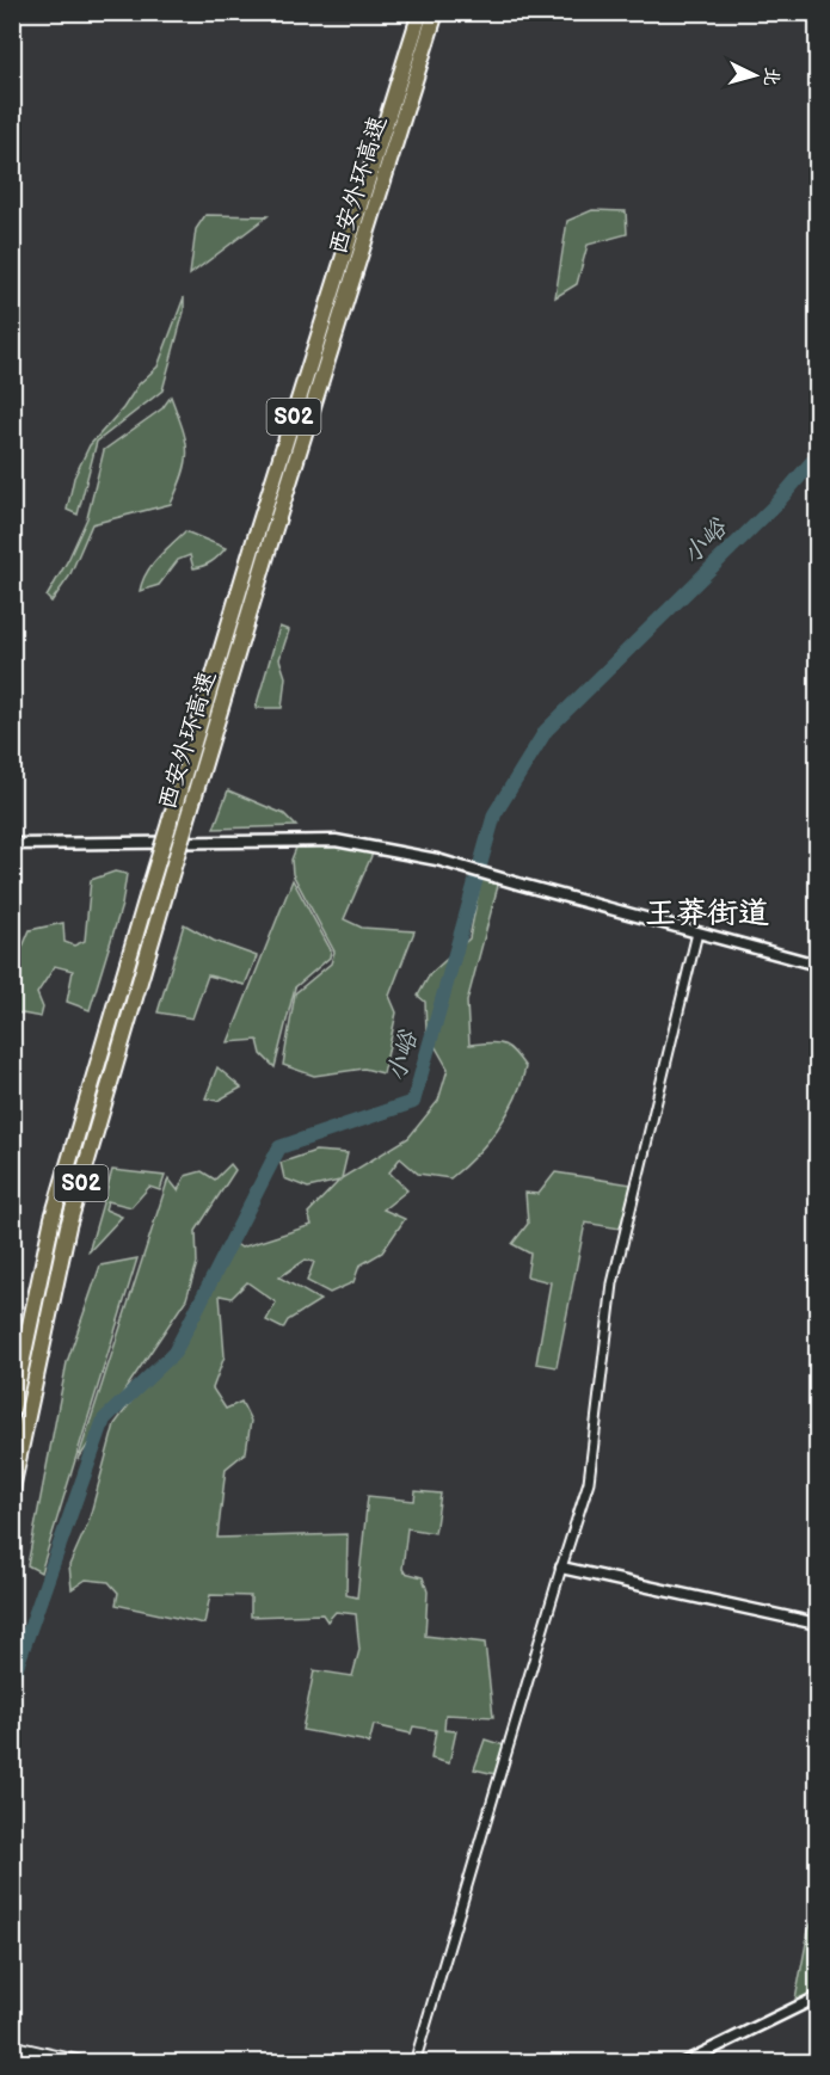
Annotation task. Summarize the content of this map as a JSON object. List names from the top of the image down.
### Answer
{
  "streets": {
    "highway": ["西安外环高速", "S02"]
  },
  "districts": ["王莽街道"],
  "water": ["小峪"],
  "north": "right"
}
